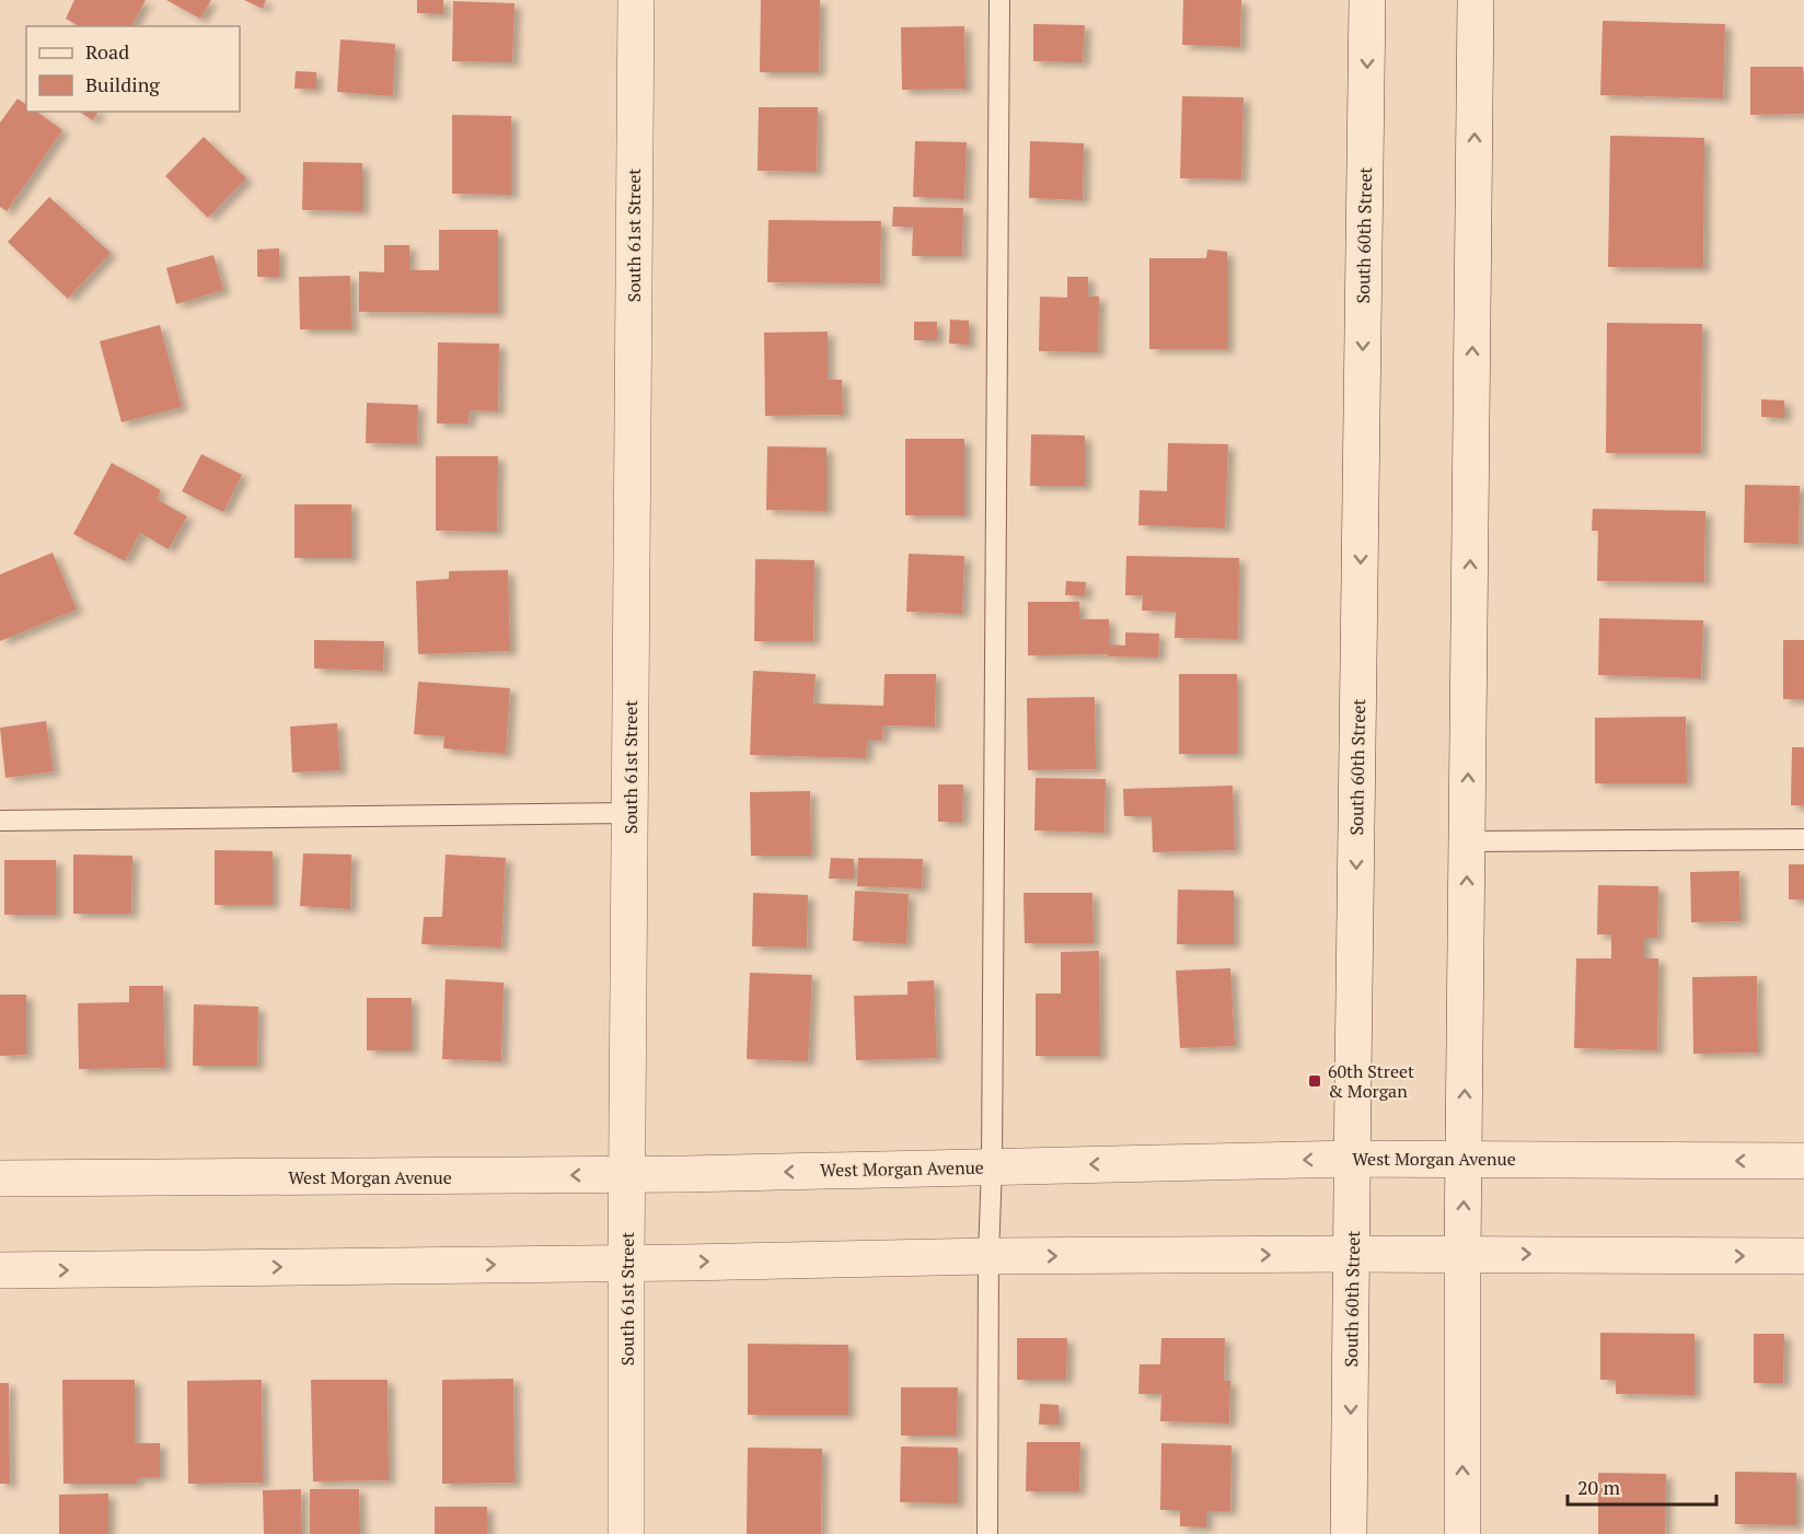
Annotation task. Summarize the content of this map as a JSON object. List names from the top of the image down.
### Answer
{
  "streets": {
    "street": ["South 61st Street", "South 60th Street", "West Morgan Avenue"]
  },
  "crossings": [
    ["South 61st Street", "West Morgan Avenue"],
    ["South 60th Street", "West Morgan Avenue"]
  ],
  "places": {
    "transit": ["60th Street & Morgan"]
  },
  "legend": ["Road", "Building"],
  "scale_bar": "20 m"
}
